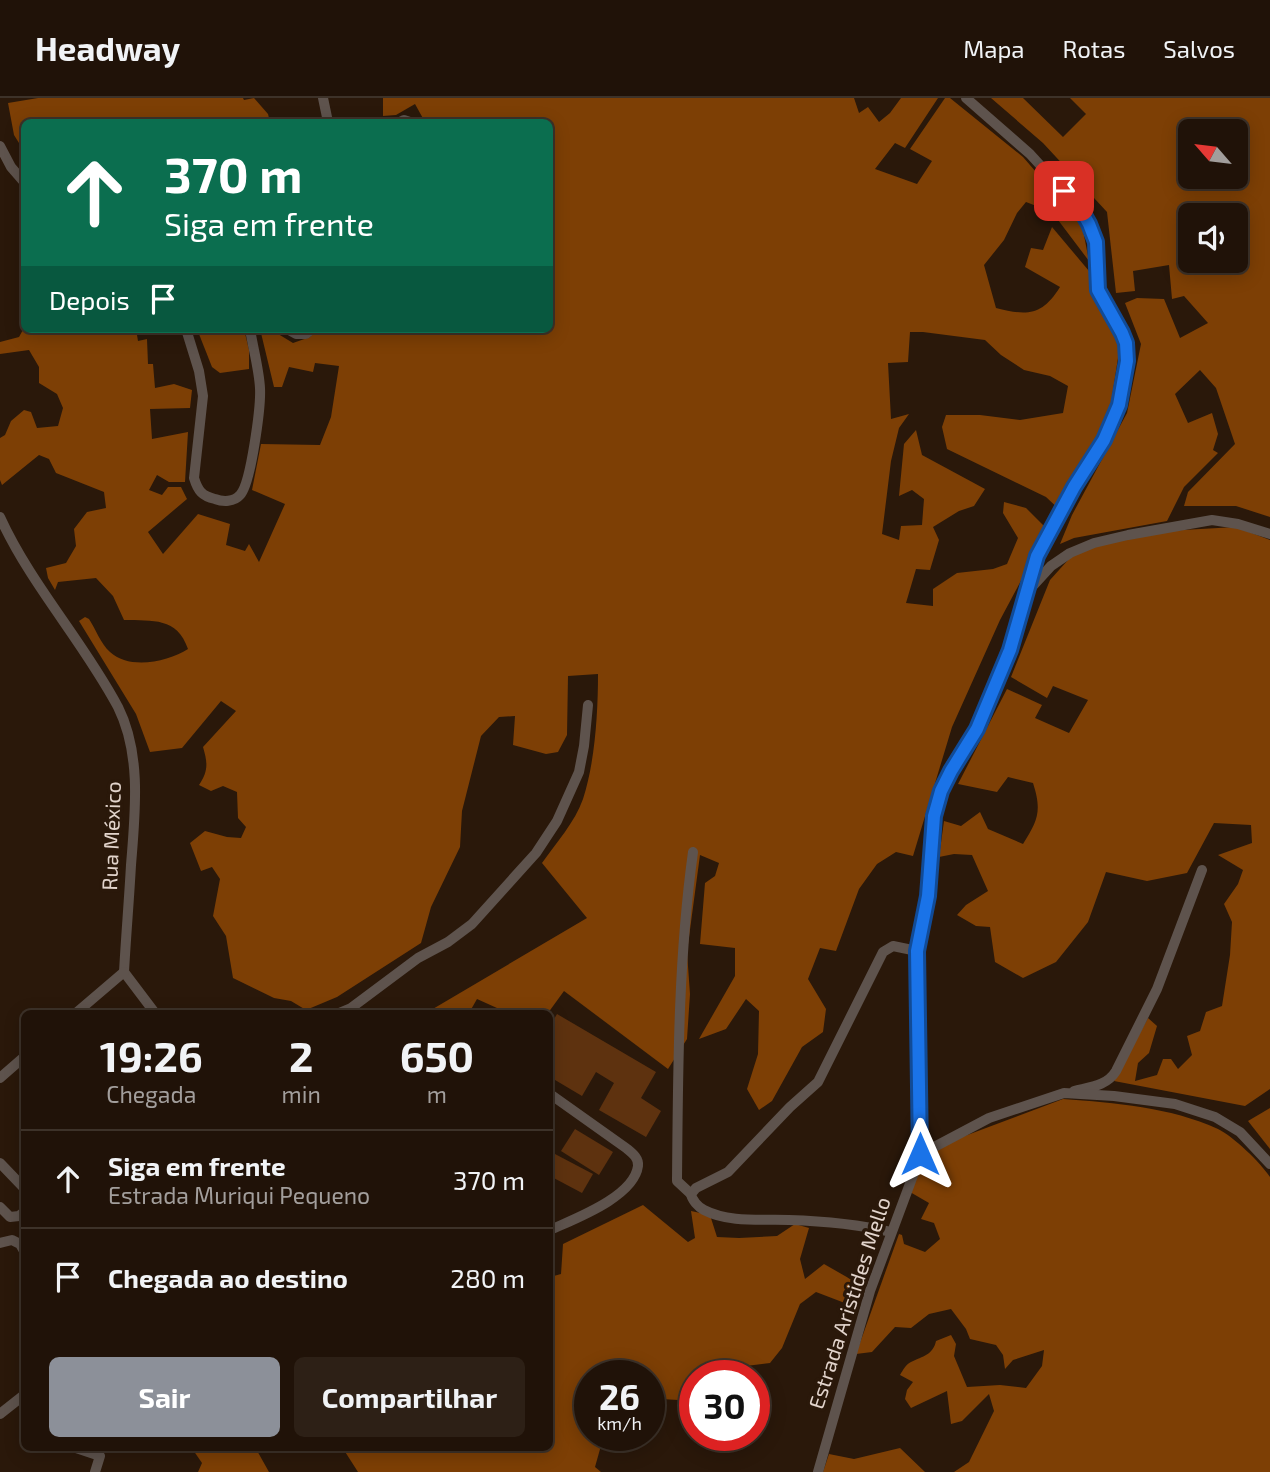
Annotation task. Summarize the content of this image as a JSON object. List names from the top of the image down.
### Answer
{
  "streets": {
    "street": ["Rua México", "Estrada Aristides Mello"]
  },
  "north": "top left",
  "page": {
    "header": "Headway",
    "nav": ["Mapa", "Rotas", "Salvos"],
    "turn": ["370 m", "Siga em frente"],
    "then": "Depois",
    "eta": [
      "19:26",
      "Chegada",
      "2",
      "min",
      "650",
      "m"
    ],
    "list": [
      {
        "name": "Siga em frente",
        "note": "Estrada Muriqui Pequeno",
        "value": "370 m"
      },
      {
        "name": "Chegada ao destino",
        "value": "280 m"
      }
    ],
    "buttons": ["Sair", "Compartilhar"],
    "speed": "26 km/h",
    "limit": "30"
  }
}
